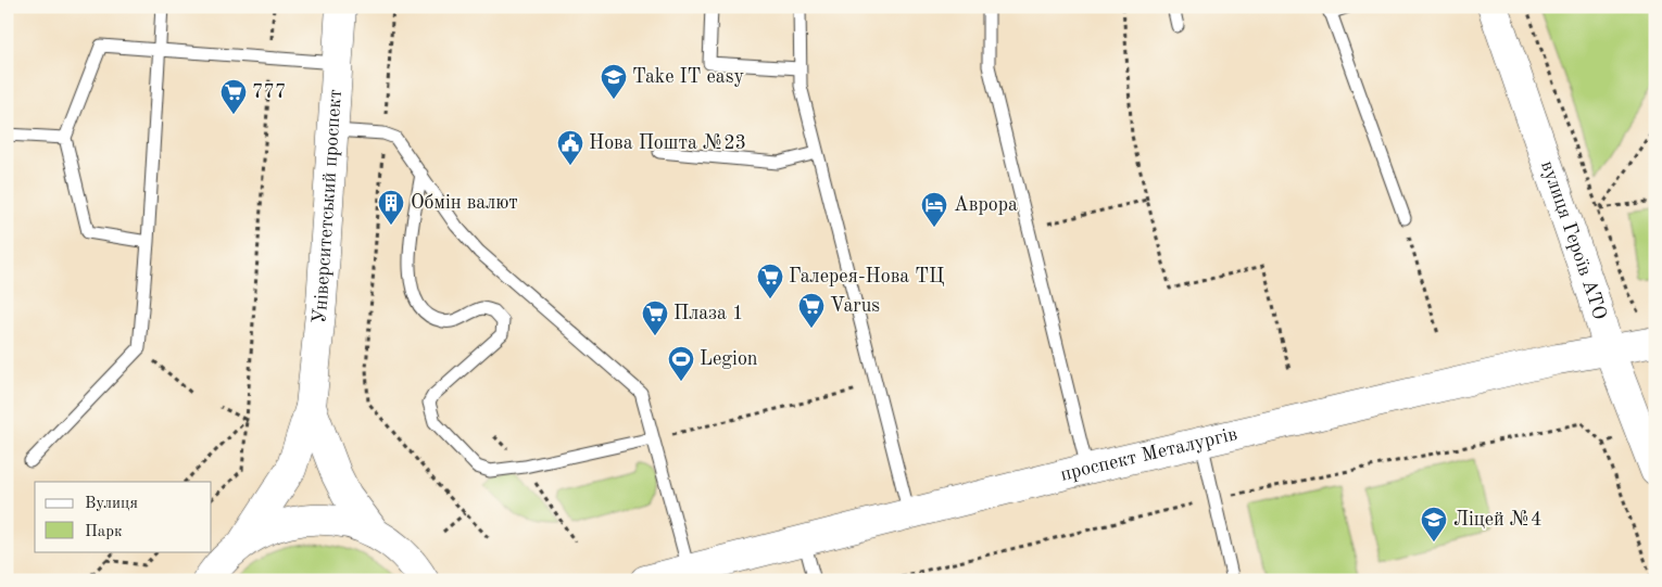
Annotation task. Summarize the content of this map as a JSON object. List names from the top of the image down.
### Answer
{
  "streets": {
    "main road": ["Університетський проспект", "вулиця Героїв АТО", "проспект Металургів"]
  },
  "crossings": [
    ["вулиця Героїв АТО", "проспект Металургів"]
  ],
  "places": {
    "school or university": ["Take IT easy", "Ліцей №4"],
    "supermarket": [
      "777",
      "Галерея-Нова ТЦ",
      "Varus",
      "Плаза 1"
    ],
    "public building": ["Нова Пошта №23"],
    "building": ["Обмін валют"],
    "hotel": ["Аврора"],
    "sports": ["Legion"]
  },
  "legend": ["Вулиця", "Парк"]
}
